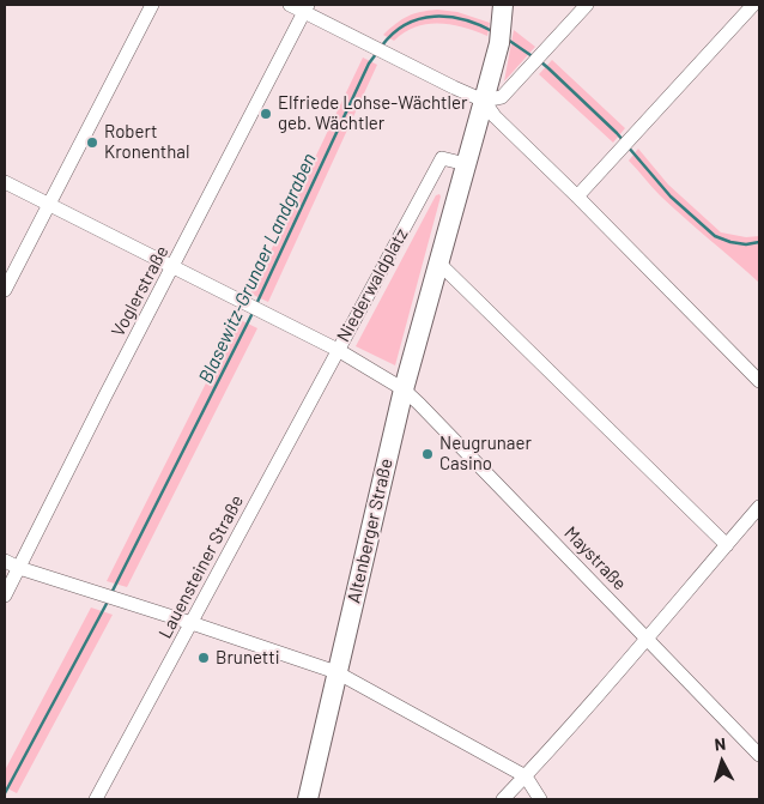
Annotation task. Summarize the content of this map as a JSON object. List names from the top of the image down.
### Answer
{
  "streets": {
    "main road": ["Altenberger Straße"],
    "street": [
      "Niederwaldplatz",
      "Voglerstraße",
      "Maystraße",
      "Lauensteiner Straße"
    ]
  },
  "crossings": [
    ["Niederwaldplatz", "Altenberger Straße"],
    ["Niederwaldplatz", "Maystraße"],
    ["Niederwaldplatz", "Lauensteiner Straße"],
    ["Altenberger Straße", "Maystraße"]
  ],
  "water": ["Blasewitz‐Grunaer Landgraben"],
  "places": [
    "Elfriede Lohse-Wächtler geb. Wächtler",
    "Robert Kronenthal",
    "Neugrunaer Casino",
    "Brunetti"
  ],
  "north": "top"
}
